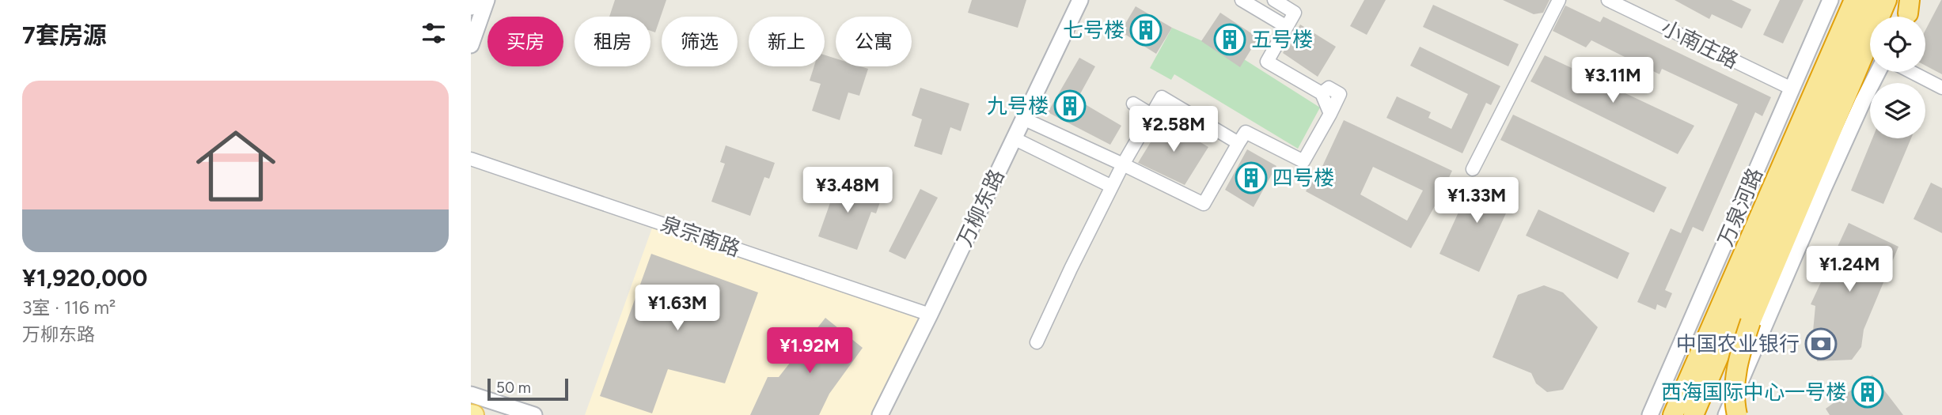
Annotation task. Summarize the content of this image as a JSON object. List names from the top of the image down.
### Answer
{
  "streets": {
    "highway": ["万泉河路"],
    "street": ["小南庄路", "万柳东路", "泉宗南路"]
  },
  "crossings": [
    ["小南庄路", "万泉河路"],
    ["万柳东路", "泉宗南路"]
  ],
  "places": {
    "building": [
      "七号楼",
      "五号楼",
      "九号楼",
      "四号楼",
      "西海国际中心一号楼"
    ],
    "bank": ["中国农业银行"]
  },
  "scale_bar": "50 m",
  "page": {
    "heading": "7套房源",
    "chip": [
      "买房",
      "租房",
      "筛选",
      "新上",
      "公寓"
    ],
    "price": [
      "¥3.11M",
      "¥2.58M",
      "¥3.48M",
      "¥1.33M",
      "¥1.24M",
      "¥1.63M",
      "¥1.92M"
    ],
    "list": [
      {
        "name": "¥1,920,000",
        "note": "3室 · 116 m² · 万柳东路"
      }
    ],
    "scale": "50 m"
  }
}
